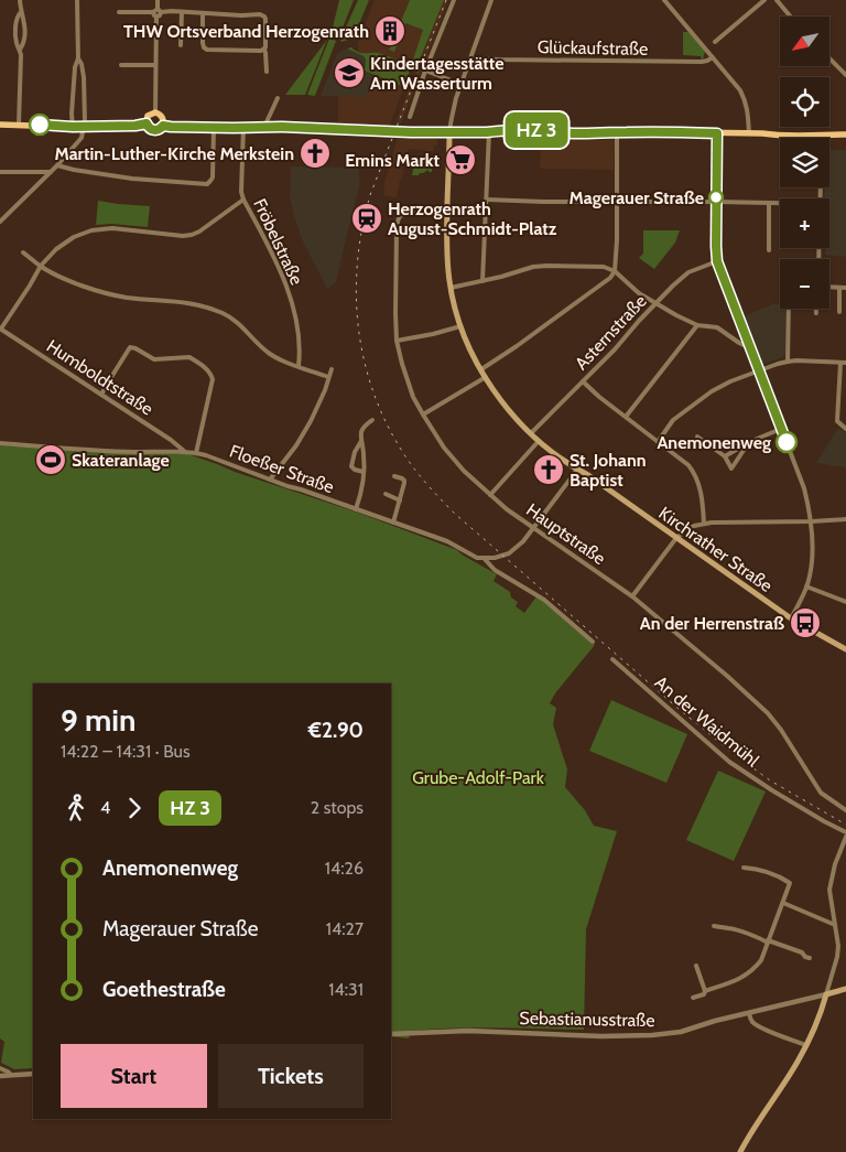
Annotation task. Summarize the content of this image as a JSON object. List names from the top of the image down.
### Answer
{
  "streets": {
    "main road": ["Kirchrather Straße", "Sebastianusstraße"],
    "street": [
      "Glückaufstraße",
      "Fröbelstraße",
      "Asternstraße",
      "Humboldtstraße",
      "Floeßer Straße",
      "Hauptstraße",
      "An der Waidmühl"
    ]
  },
  "crossings": [
    ["Asternstraße", "Kirchrather Straße"],
    ["Humboldtstraße", "Floeßer Straße"],
    ["Hauptstraße", "Kirchrather Straße"]
  ],
  "parks": ["Grube-Adolf-Park"],
  "places": {
    "building": ["THW Ortsverband Herzogenrath"],
    "school or university": ["Kindertagesstätte Am Wasserturm"],
    "church": ["Martin-Luther-Kirche Merkstein", "St. Johann Baptist"],
    "supermarket": ["Emins Markt"],
    "other": ["Magerauer Straße", "Anemonenweg"],
    "station": ["Herzogenrath August-Schmidt-Platz"],
    "sports": ["Skateranlage"],
    "bus stop": ["An der Herrenstraß"]
  },
  "north": "bottom left",
  "page": {
    "on_map": "HZ 3",
    "map_buttons": ["+", "−"],
    "heading": ["9 min", "14:22 – 14:31 · Bus", "€2.90"],
    "legs": ["4", "HZ 3", "2 stops"],
    "list": [
      {
        "name": "Anemonenweg",
        "value": "14:26"
      },
      {
        "name": "Magerauer Straße",
        "value": "14:27"
      },
      {
        "name": "Goethestraße",
        "value": "14:31"
      }
    ],
    "buttons": ["Start", "Tickets"]
  }
}
